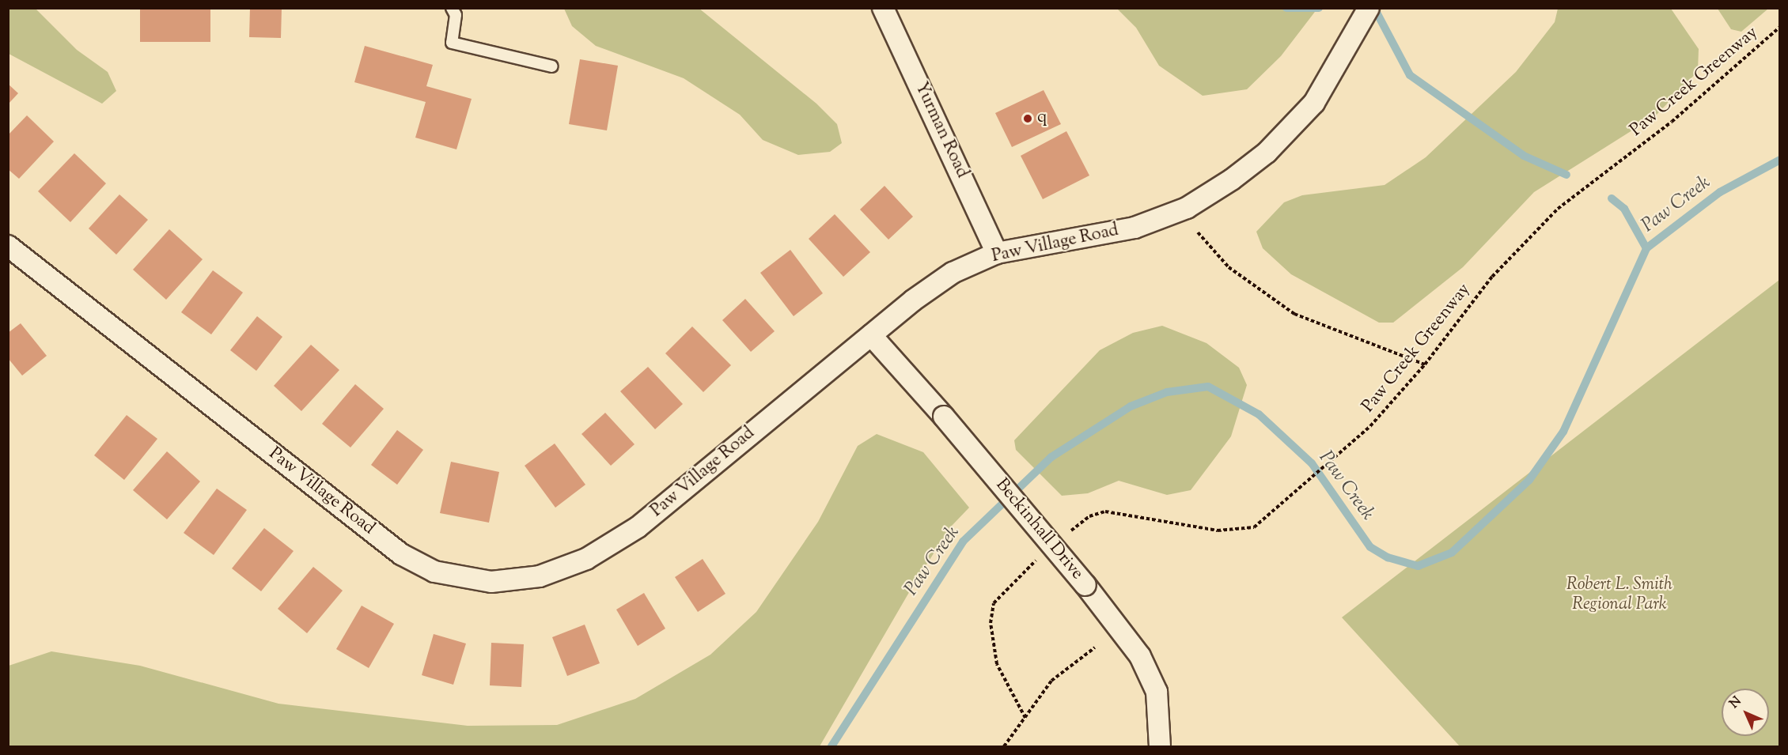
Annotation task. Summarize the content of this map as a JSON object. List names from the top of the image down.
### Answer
{
  "streets": {
    "street": ["Yurman Road", "Paw Village Road", "Beckinhall Drive"],
    "path": ["Paw Creek Greenway"]
  },
  "crossings": [
    ["Yurman Road", "Paw Village Road"],
    ["Paw Village Road", "Beckinhall Drive"]
  ],
  "water": ["Paw Creek"],
  "parks": ["Robert L. Smith Regional Park"],
  "places": ["q"],
  "north": "top left"
}
